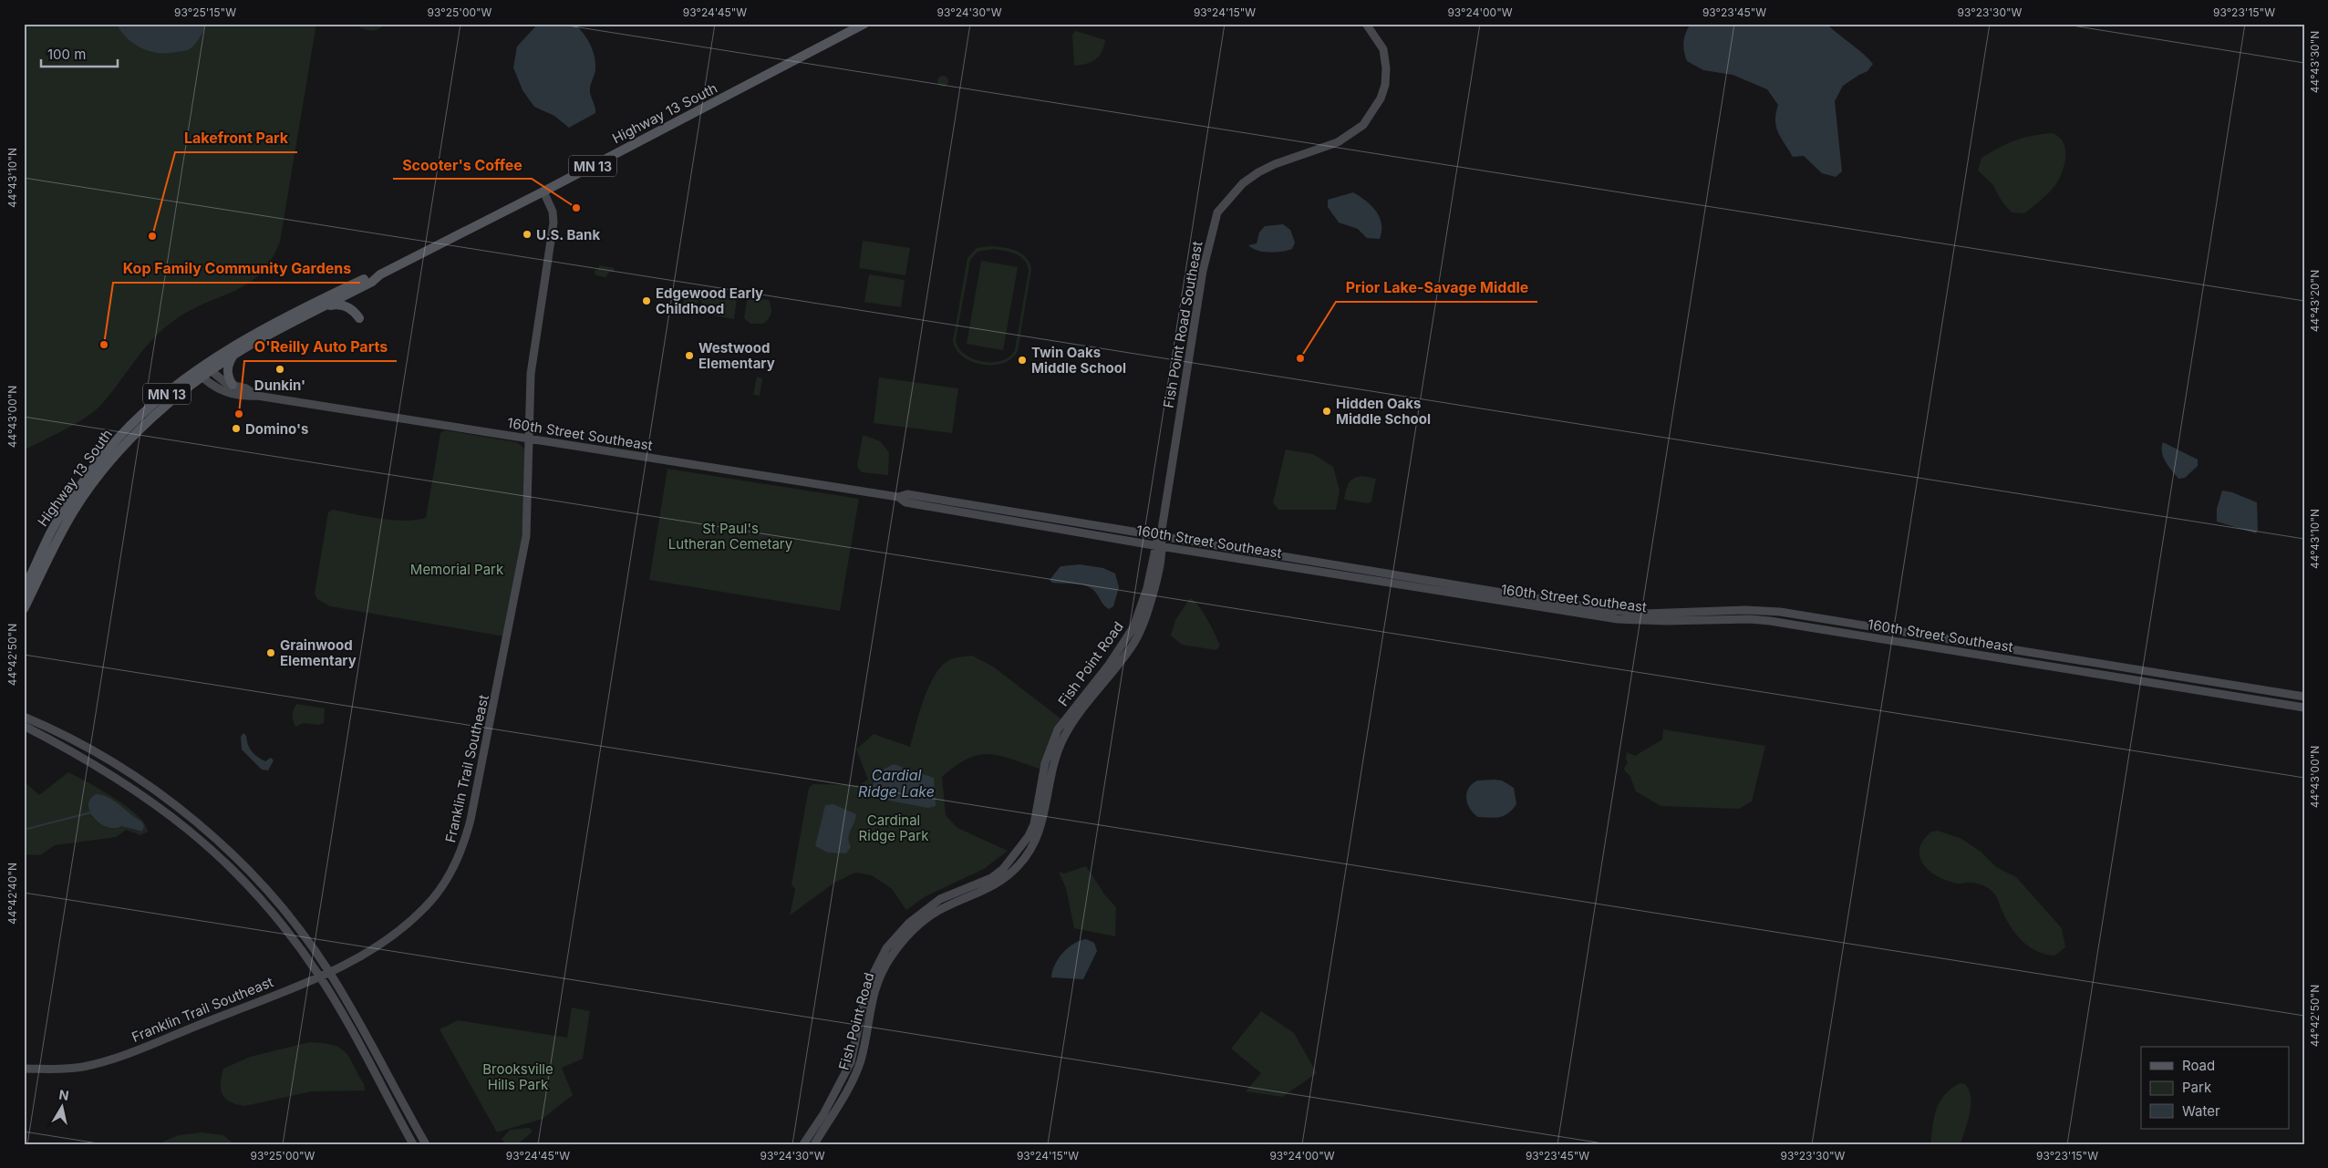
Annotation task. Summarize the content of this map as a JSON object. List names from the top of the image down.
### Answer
{
  "streets": {
    "main road": ["Highway 13 South", "MN 13"],
    "street": [
      "Fish Point Road Southeast",
      "160th Street Southeast",
      "Fish Point Road",
      "Franklin Trail Southeast"
    ]
  },
  "crossings": [
    ["Highway 13 South", "160th Street Southeast"],
    ["Highway 13 South", "Franklin Trail Southeast"],
    ["Fish Point Road Southeast", "160th Street Southeast"],
    ["Fish Point Road Southeast", "Fish Point Road"],
    ["160th Street Southeast", "Fish Point Road"],
    ["160th Street Southeast", "Franklin Trail Southeast"]
  ],
  "water": ["Cardial Ridge Lake"],
  "parks": [
    "St Paul's Lutheran Cemetary",
    "Memorial Park",
    "Cardinal Ridge Park",
    "Brooksville Hills Park"
  ],
  "places": [
    "Scooter's Coffee",
    "U.S. Bank",
    "Lakefront Park",
    "Edgewood Early Childhood",
    "Kop Family Community Gardens",
    "Westwood Elementary",
    "Prior Lake-Savage Middle",
    "Twin Oaks Middle School",
    "Dunkin'",
    "Hidden Oaks Middle School",
    "O'Reilly Auto Parts",
    "Domino's",
    "Grainwood Elementary"
  ],
  "legend": ["Road", "Park", "Water"],
  "scale_bar": "100 m",
  "north": "top",
  "coordinates": [
    "93°25'15\"W",
    "93°25'00\"W",
    "93°24'45\"W",
    "93°24'30\"W",
    "93°24'15\"W",
    "93°24'00\"W",
    "93°23'45\"W",
    "93°23'30\"W",
    "93°23'15\"W",
    "44°43'30\"N",
    "44°43'10\"N",
    "44°43'20\"N",
    "44°43'00\"N",
    "44°42'50\"N",
    "44°42'40\"N"
  ]
}
